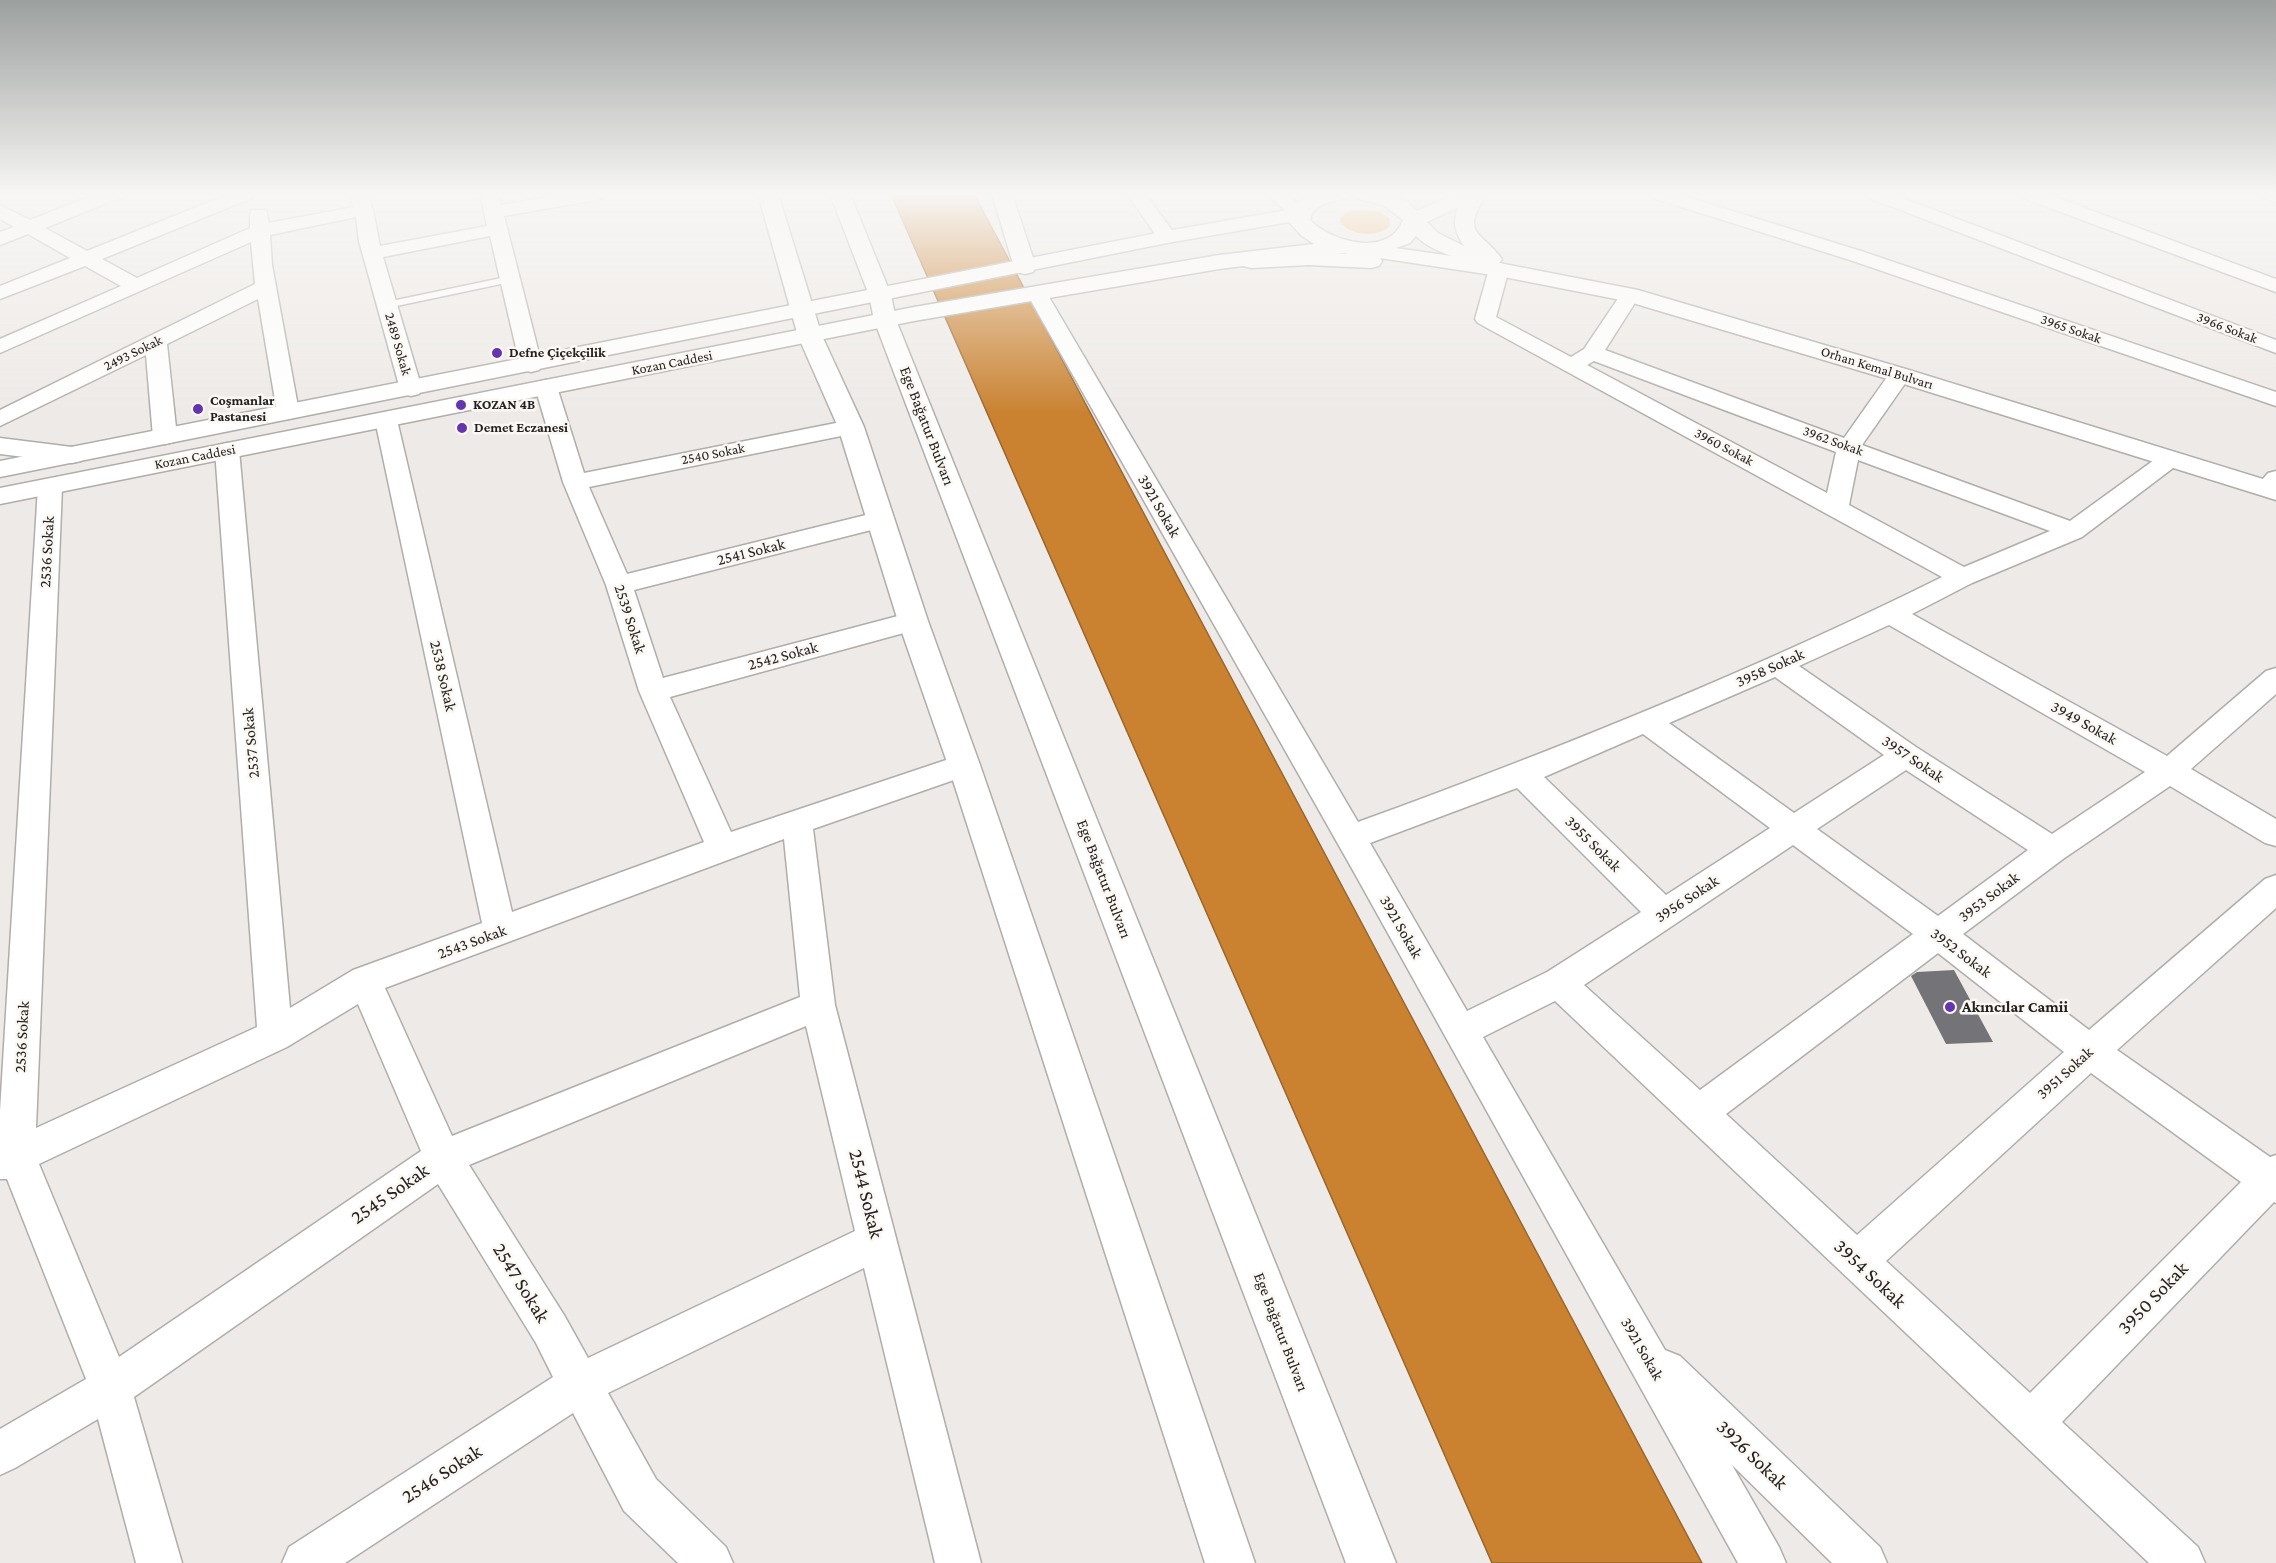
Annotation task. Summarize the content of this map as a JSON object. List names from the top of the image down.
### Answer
{
  "streets": {
    "main road": ["Kozan Caddesi", "Orhan Kemal Bulvarı", "Ege Bağatur Bulvarı"],
    "street": [
      "3966 Sokak",
      "3965 Sokak",
      "2489 Sokak",
      "2493 Sokak",
      "3962 Sokak",
      "3960 Sokak",
      "2540 Sokak",
      "3921 Sokak",
      "2536 Sokak",
      "2541 Sokak",
      "2539 Sokak",
      "2542 Sokak",
      "3958 Sokak",
      "2538 Sokak",
      "3949 Sokak",
      "2537 Sokak",
      "3957 Sokak",
      "3955 Sokak",
      "3953 Sokak",
      "3956 Sokak",
      "2543 Sokak",
      "3952 Sokak",
      "3951 Sokak",
      "2545 Sokak",
      "2544 Sokak",
      "3954 Sokak",
      "2547 Sokak",
      "3950 Sokak",
      "3926 Sokak",
      "2546 Sokak"
    ]
  },
  "crossings": [
    ["2489 Sokak", "Kozan Caddesi"],
    ["Kozan Caddesi", "Ege Bağatur Bulvarı"],
    ["Kozan Caddesi", "3921 Sokak"],
    ["Kozan Caddesi", "2536 Sokak"],
    ["Kozan Caddesi", "2539 Sokak"],
    ["Kozan Caddesi", "2538 Sokak"],
    ["Kozan Caddesi", "2537 Sokak"],
    ["Orhan Kemal Bulvarı", "3958 Sokak"],
    ["3962 Sokak", "3960 Sokak"],
    ["3962 Sokak", "3958 Sokak"],
    ["3960 Sokak", "3958 Sokak"],
    ["2540 Sokak", "2539 Sokak"],
    ["3921 Sokak", "3958 Sokak"],
    ["3921 Sokak", "3956 Sokak"],
    ["3921 Sokak", "3926 Sokak"],
    ["2536 Sokak", "2543 Sokak"],
    ["2536 Sokak", "2545 Sokak"],
    ["2541 Sokak", "2539 Sokak"],
    ["2539 Sokak", "2542 Sokak"],
    ["2539 Sokak", "2543 Sokak"],
    ["3958 Sokak", "3949 Sokak"],
    ["3958 Sokak", "3957 Sokak"],
    ["3958 Sokak", "3955 Sokak"],
    ["3958 Sokak", "3952 Sokak"],
    ["2538 Sokak", "2543 Sokak"],
    ["3949 Sokak", "3953 Sokak"],
    ["2537 Sokak", "2543 Sokak"],
    ["3957 Sokak", "3953 Sokak"],
    ["3957 Sokak", "3956 Sokak"],
    ["3955 Sokak", "3956 Sokak"],
    ["3953 Sokak", "3952 Sokak"],
    ["3953 Sokak", "3954 Sokak"],
    ["3956 Sokak", "3952 Sokak"],
    ["3956 Sokak", "3954 Sokak"],
    ["2543 Sokak", "2544 Sokak"],
    ["2543 Sokak", "2547 Sokak"],
    ["3952 Sokak", "3951 Sokak"],
    ["3952 Sokak", "3950 Sokak"],
    ["3951 Sokak", "3954 Sokak"],
    ["2545 Sokak", "2544 Sokak"],
    ["2545 Sokak", "2547 Sokak"],
    ["2544 Sokak", "2546 Sokak"],
    ["3954 Sokak", "3950 Sokak"],
    ["2547 Sokak", "2546 Sokak"]
  ],
  "places": [
    "Defne Çiçekçilik",
    "KOZAN 4B",
    "Coşmanlar Pastanesi",
    "Demet Eczanesi",
    "Akıncılar Camii"
  ]
}
